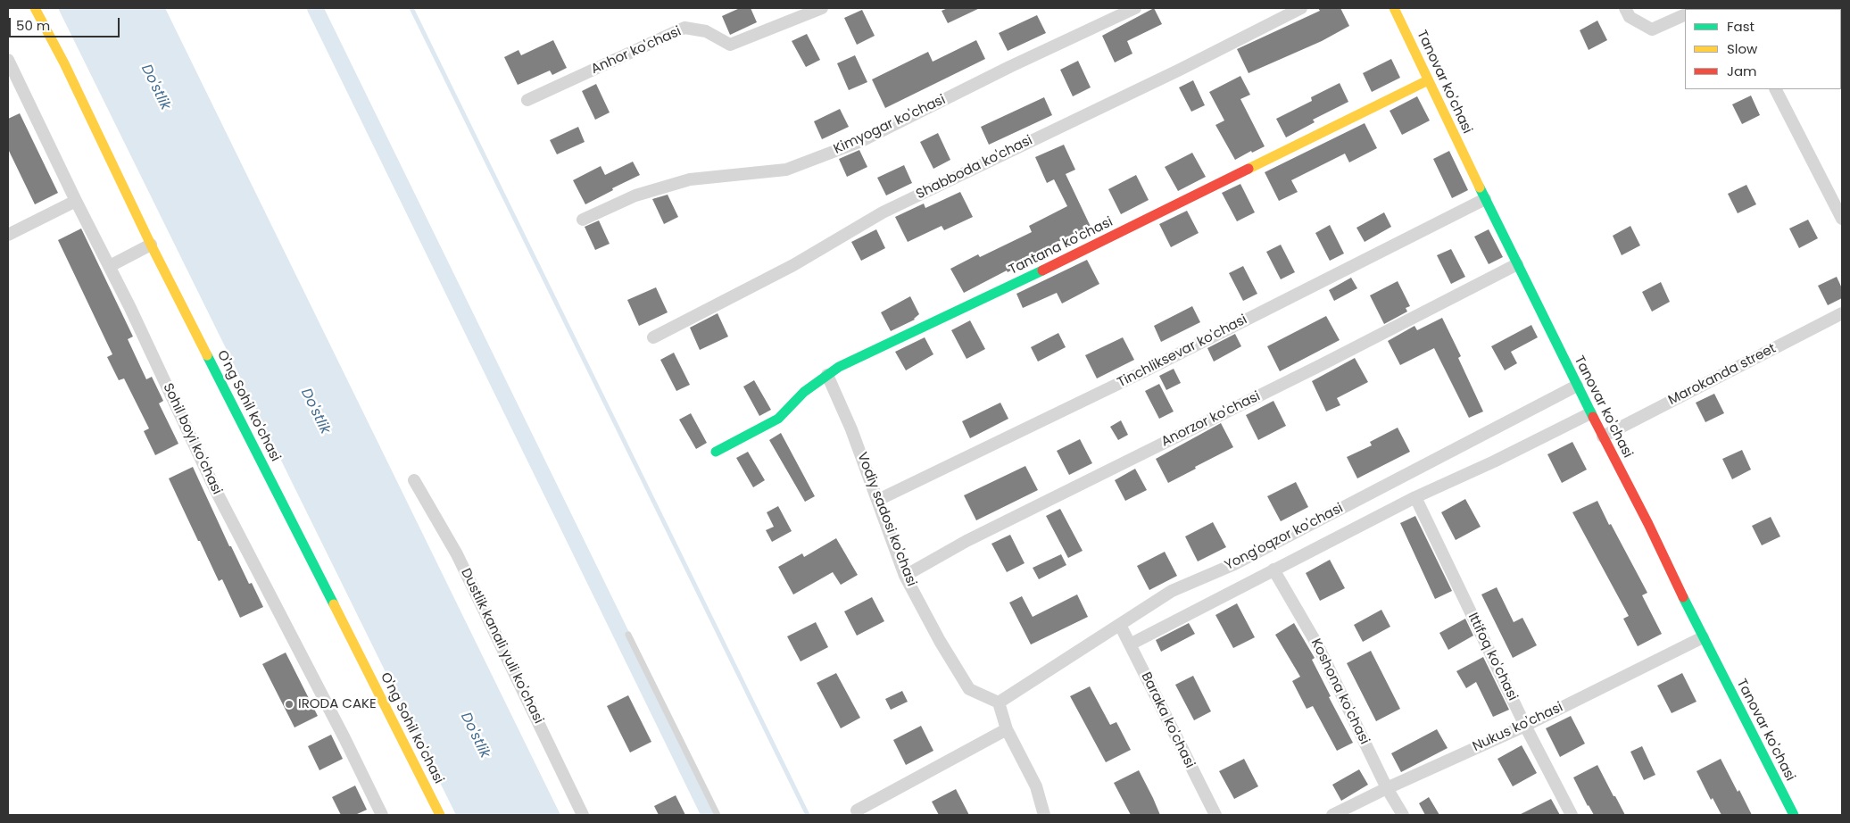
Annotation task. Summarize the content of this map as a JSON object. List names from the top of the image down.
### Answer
{
  "streets": {
    "street": [
      "Anhor ko'chasi",
      "Tanovar ko'chasi",
      "Kimyogar ko'chasi",
      "Shabboda ko'chasi",
      "Tantana ko'chasi",
      "Tinchliksevar ko'chasi",
      "Marokanda street",
      "O'ng Sohil ko'chasi",
      "Anorzor ko'chasi",
      "Sohil boyi ko'chasi",
      "Vodiy sadosi ko'chasi",
      "Yong'oqzor ko'chasi",
      "Dustlik kanali yuli ko'chasi",
      "Ittifoq ko'chasi",
      "Koshona ko'chasi",
      "Baraka ko'chasi",
      "Nukus ko'chasi"
    ]
  },
  "crossings": [
    ["Tanovar ko'chasi", "Tantana ko'chasi"],
    ["Tanovar ko'chasi", "Tinchliksevar ko'chasi"],
    ["Tanovar ko'chasi", "Marokanda street"],
    ["Tanovar ko'chasi", "Anorzor ko'chasi"],
    ["Tanovar ko'chasi", "Yong'oqzor ko'chasi"],
    ["Tanovar ko'chasi", "Nukus ko'chasi"],
    ["Tantana ko'chasi", "Vodiy sadosi ko'chasi"],
    ["Tinchliksevar ko'chasi", "Vodiy sadosi ko'chasi"],
    ["Anorzor ko'chasi", "Vodiy sadosi ko'chasi"],
    ["Vodiy sadosi ko'chasi", "Yong'oqzor ko'chasi"],
    ["Yong'oqzor ko'chasi", "Baraka ko'chasi"],
    ["Ittifoq ko'chasi", "Nukus ko'chasi"],
    ["Koshona ko'chasi", "Nukus ko'chasi"]
  ],
  "water": ["Do'stlik"],
  "places": ["IRODA CAKE"],
  "legend": ["Fast", "Slow", "Jam"],
  "scale_bar": "50 m"
}
